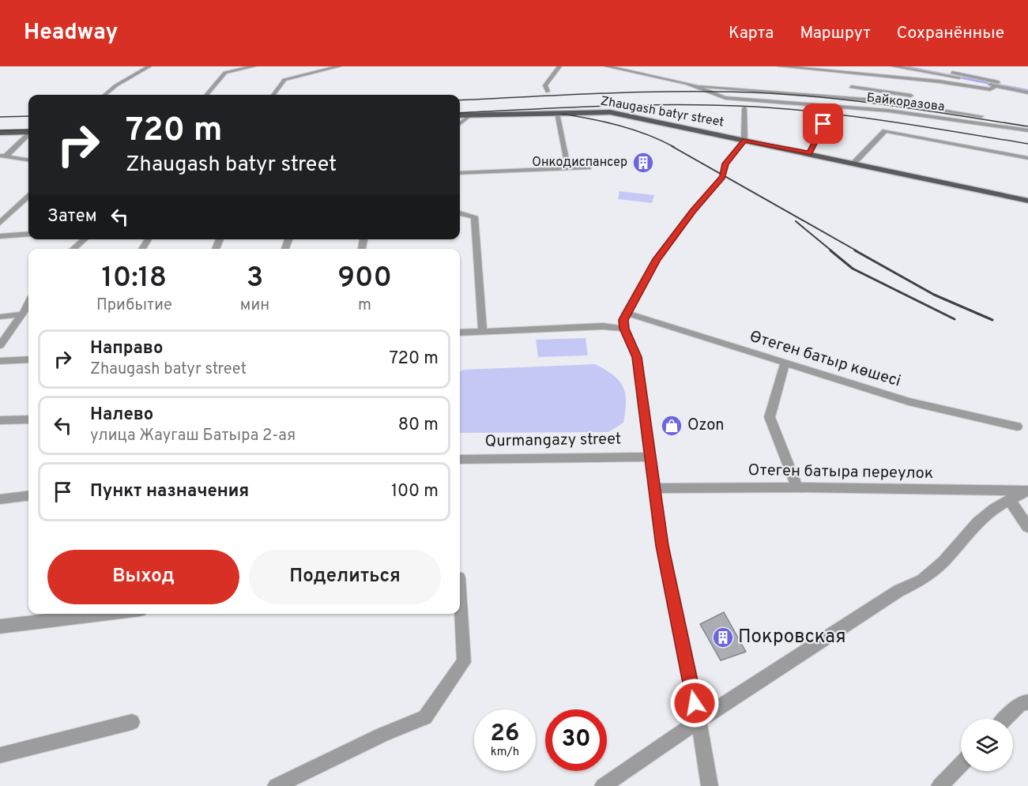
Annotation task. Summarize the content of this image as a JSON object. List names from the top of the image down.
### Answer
{
  "streets": {
    "main road": ["Zhaugash batyr street"],
    "street": [
      "Байкоразова",
      "Өтеген батыр көшесі",
      "Qurmangazy street",
      "Отеген батыра переулок"
    ]
  },
  "places": {
    "building": ["Онкодиспансер", "Покровская"],
    "shop": ["Ozon"]
  },
  "page": {
    "header": "Headway",
    "nav": ["Карта", "Маршрут", "Сохранённые"],
    "turn": ["720 m", "Zhaugash batyr street"],
    "then": "Затем",
    "eta": [
      "10:18",
      "Прибытие",
      "3",
      "мин",
      "900",
      "m"
    ],
    "list": [
      {
        "name": "Направо",
        "note": "Zhaugash batyr street",
        "value": "720 m"
      },
      {
        "name": "Налево",
        "note": "улица Жаугаш Батыра 2-ая",
        "value": "80 m"
      },
      {
        "name": "Пункт назначения",
        "value": "100 m"
      }
    ],
    "buttons": ["Выход", "Поделиться"],
    "speed": "26 km/h",
    "limit": "30"
  }
}
